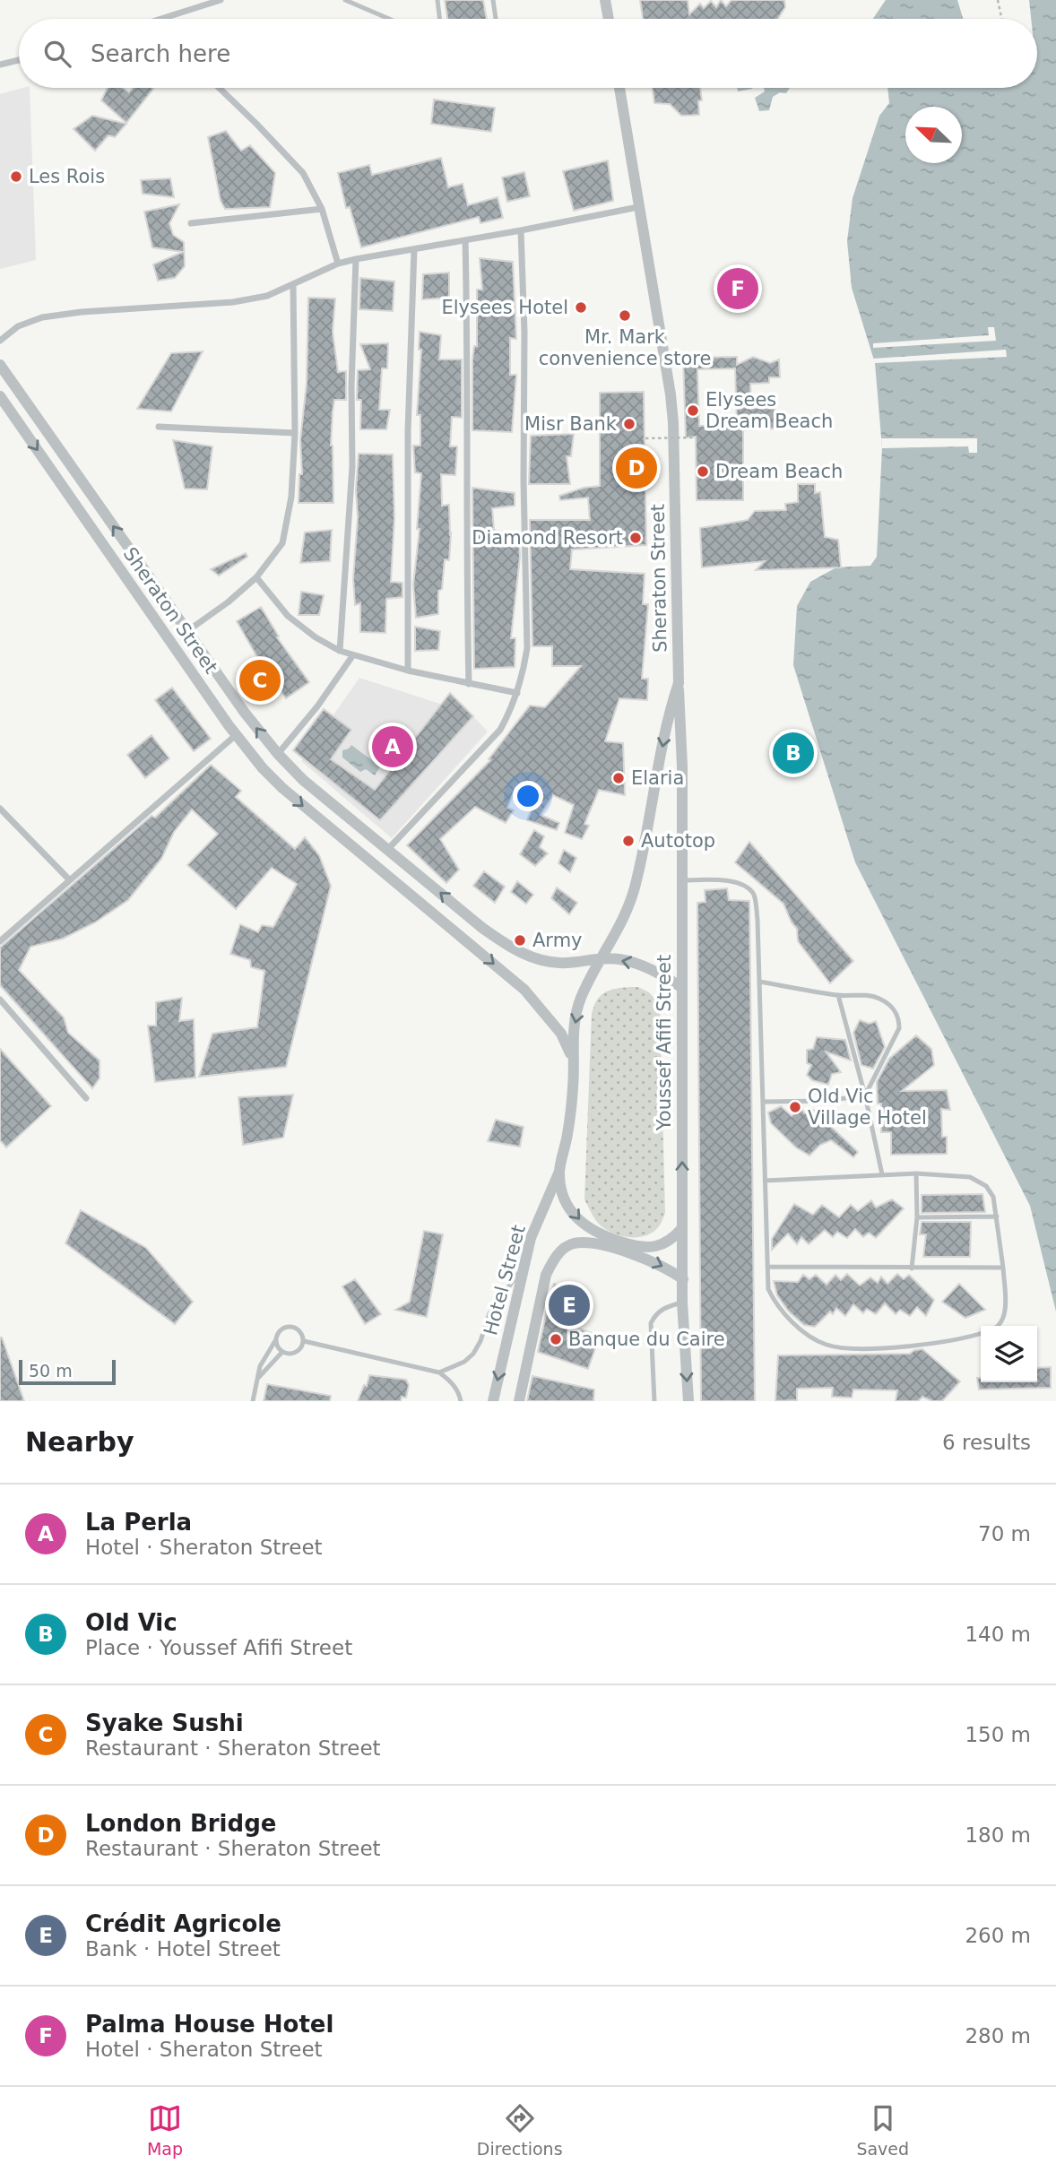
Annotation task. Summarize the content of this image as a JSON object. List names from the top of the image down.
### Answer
{
  "streets": {
    "street": ["Sheraton Street", "Youssef Afifi Street", "Hotel Street"]
  },
  "crossings": [
    ["Sheraton Street", "Youssef Afifi Street"],
    ["Sheraton Street", "Hotel Street"]
  ],
  "places": [
    "Les Rois",
    "Elysees Hotel",
    "Mr. Mark convenience store",
    "Elysees Dream Beach",
    "Misr Bank",
    "Dream Beach",
    "Diamond Resort",
    "Elaria",
    "Autotop",
    "Army",
    "Old Vic Village Hotel",
    "Banque du Caire"
  ],
  "scale_bar": "50 m",
  "north": "top left",
  "page": {
    "search": "Search here",
    "pins": [
      "F",
      "D",
      "C",
      "A",
      "B",
      "E"
    ],
    "scale": "50 m",
    "heading": ["Nearby", "6 results"],
    "list": [
      {
        "mark": "A",
        "name": "La Perla",
        "note": "Hotel · Sheraton Street",
        "value": "70 m"
      },
      {
        "mark": "B",
        "name": "Old Vic",
        "note": "Place · Youssef Afifi Street",
        "value": "140 m"
      },
      {
        "mark": "C",
        "name": "Syake Sushi",
        "note": "Restaurant · Sheraton Street",
        "value": "150 m"
      },
      {
        "mark": "D",
        "name": "London Bridge",
        "note": "Restaurant · Sheraton Street",
        "value": "180 m"
      },
      {
        "mark": "E",
        "name": "Crédit Agricole",
        "note": "Bank · Hotel Street",
        "value": "260 m"
      },
      {
        "mark": "F",
        "name": "Palma House Hotel",
        "note": "Hotel · Sheraton Street",
        "value": "280 m"
      }
    ],
    "nav": ["Map", "Directions", "Saved"]
  }
}
